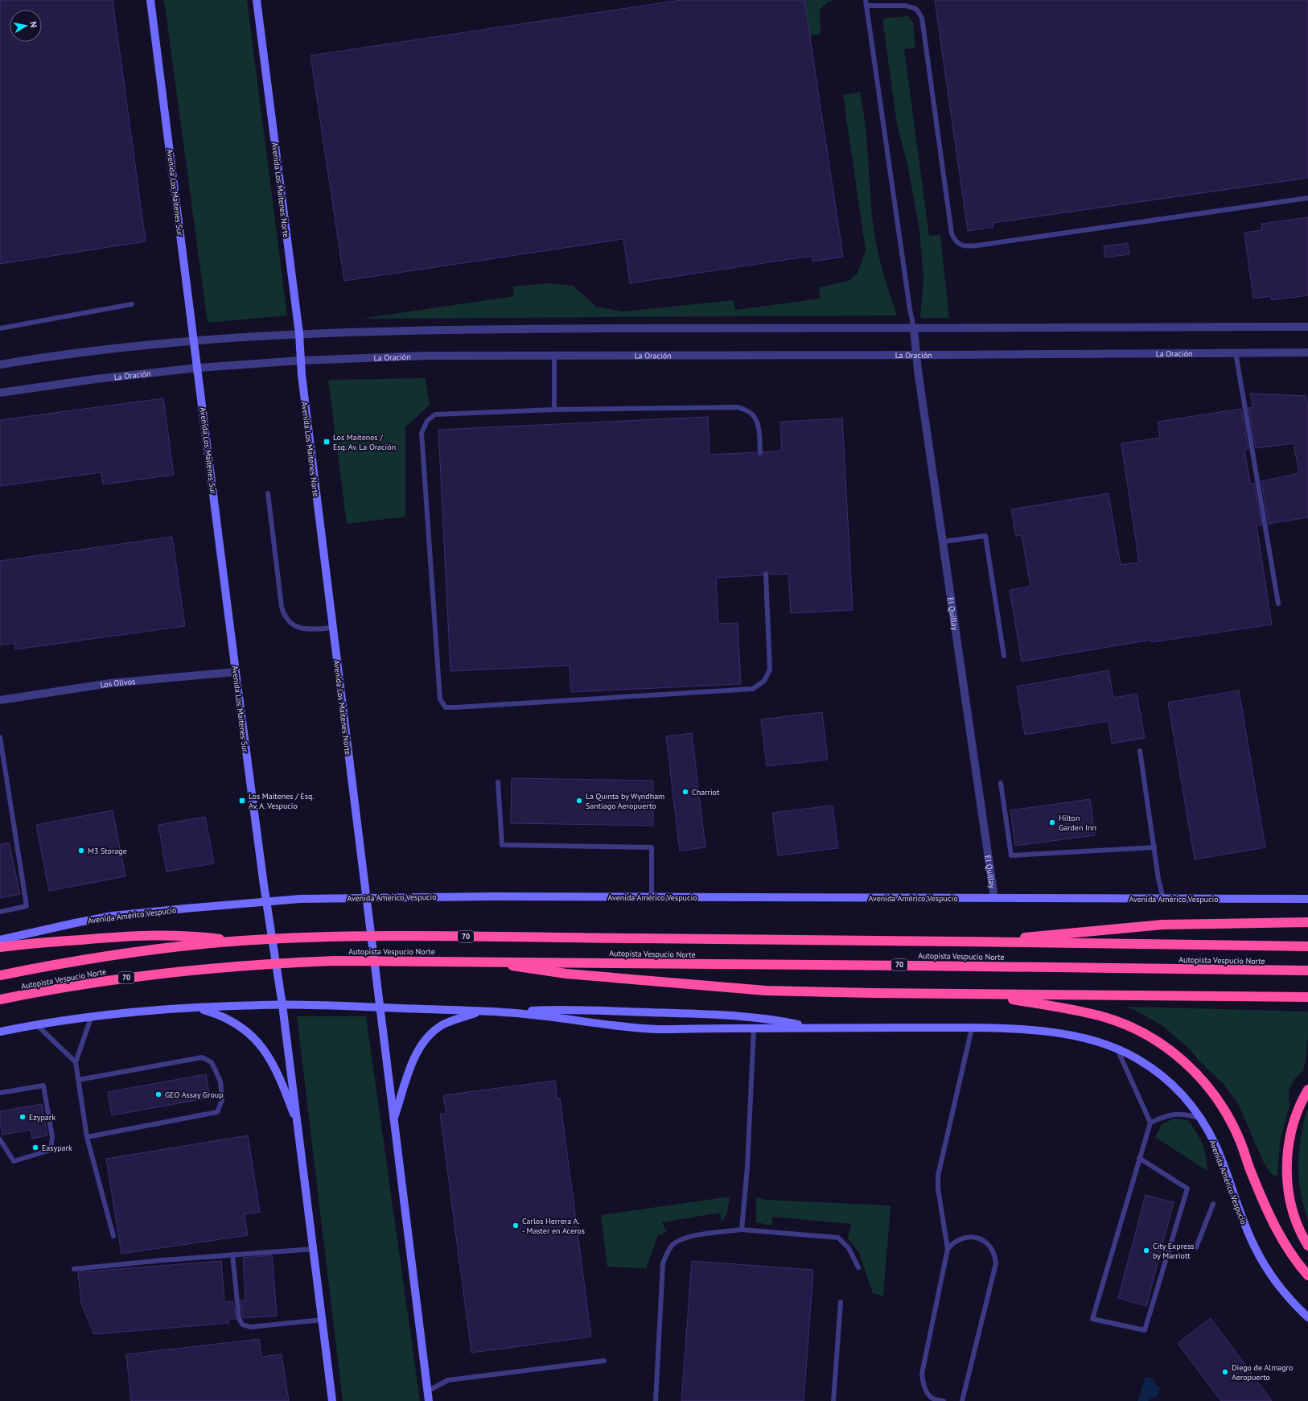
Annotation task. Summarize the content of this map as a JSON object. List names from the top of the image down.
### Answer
{
  "streets": {
    "highway": ["70", "Autopista Vespucio Norte"],
    "street": [
      "Avenida Los Maitenes Norte",
      "Avenida Los Maitenes Sur",
      "La Oración",
      "El Quillay",
      "Los Olivos",
      "Avenida Américo Vespucio"
    ]
  },
  "crossings": [
    ["Avenida Los Maitenes Norte", "La Oración"],
    ["Avenida Los Maitenes Norte", "Avenida Américo Vespucio"],
    ["Avenida Los Maitenes Sur", "La Oración"],
    ["Avenida Los Maitenes Sur", "Los Olivos"],
    ["Avenida Los Maitenes Sur", "Avenida Américo Vespucio"],
    ["La Oración", "El Quillay"],
    ["El Quillay", "Avenida Américo Vespucio"]
  ],
  "places": {
    "transit": ["Los Maitenes / Esq. Av. La Oración", "Los Maitenes / Esq. Av. A. Vespucio"],
    "other": [
      "Charriot",
      "La Quinta by Wyndham Santiago Aeropuerto",
      "Hilton Garden Inn",
      "M3 Storage",
      "GEO Assay Group",
      "Ezypark",
      "Easypark",
      "Carlos Herrera A. - Master en Aceros",
      "City Express by Marriott",
      "Diego de Almagro Aeropuerto"
    ]
  },
  "north": "right"
}
